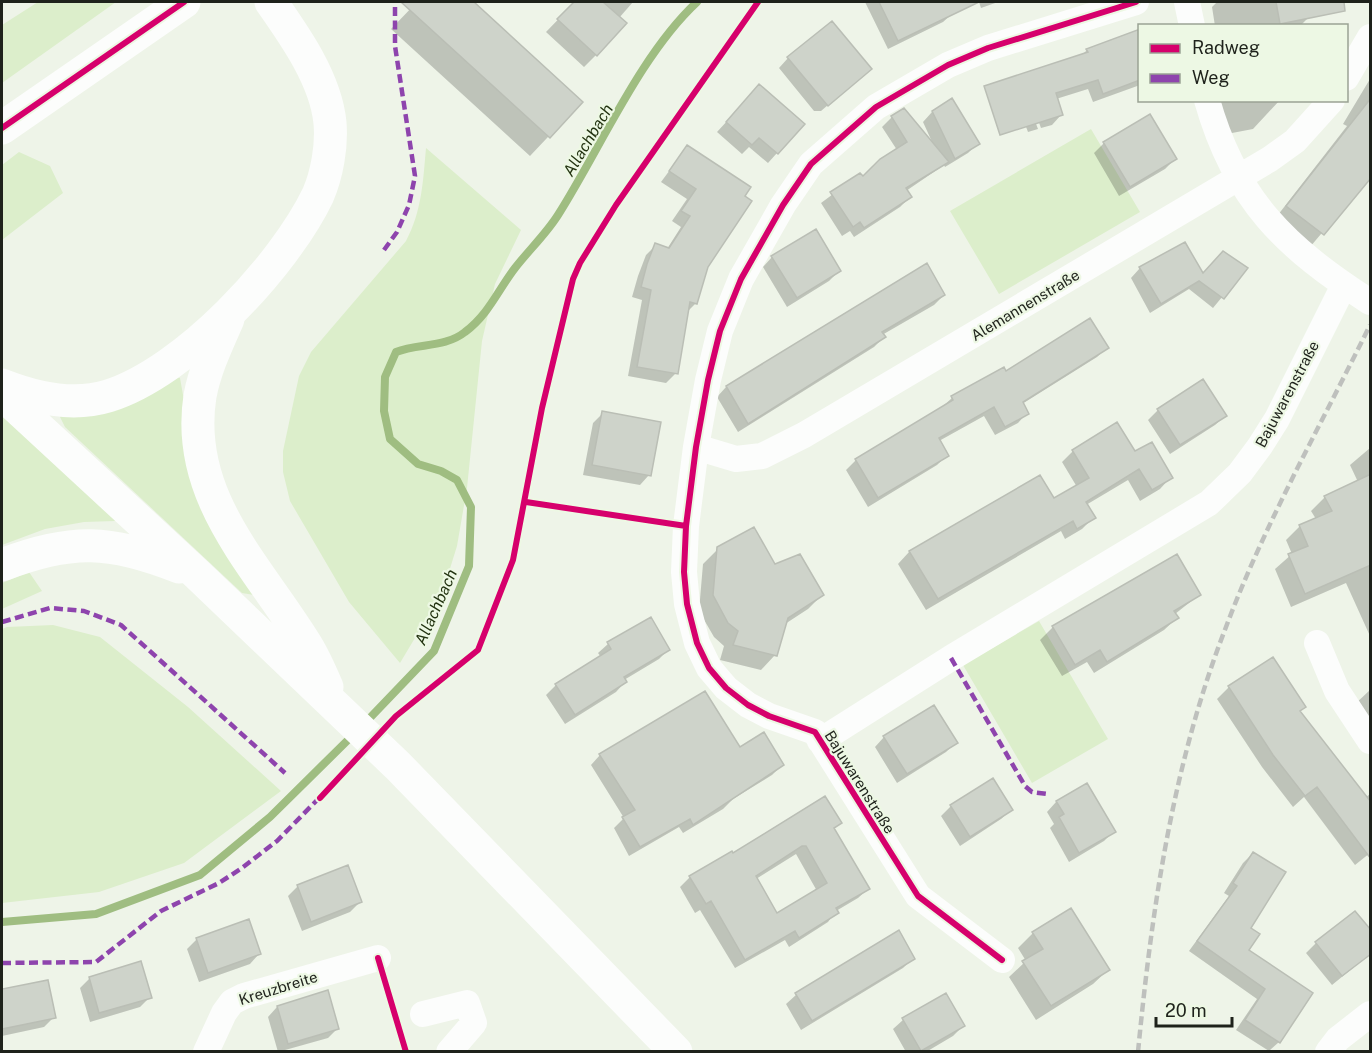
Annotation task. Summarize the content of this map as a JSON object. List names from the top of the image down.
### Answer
{
  "streets": {
    "street": ["Alemannenstraße", "Bajuwarenstraße", "Kreuzbreite"]
  },
  "crossings": [
    ["Alemannenstraße", "Bajuwarenstraße"]
  ],
  "water": ["Allachbach"],
  "legend": ["Radweg", "Weg"],
  "scale_bar": "20 m"
}
